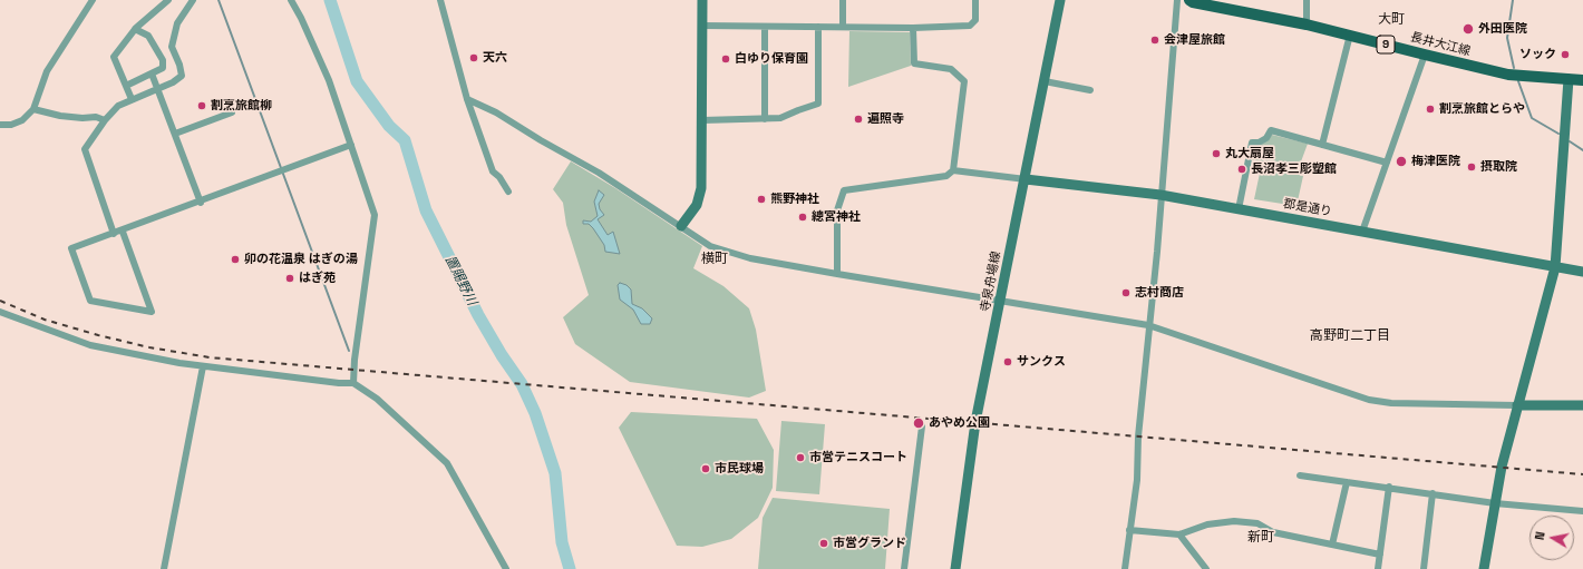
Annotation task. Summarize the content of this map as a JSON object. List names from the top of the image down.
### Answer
{
  "streets": {
    "main road": ["9", "長井大江線"],
    "street": ["郡是通り", "寺泉舟場線"]
  },
  "crossings": [
    ["郡是通り", "寺泉舟場線"]
  ],
  "districts": [
    "大町",
    "横町",
    "高野町二丁目",
    "新町"
  ],
  "water": ["置賜野川"],
  "places": [
    "外田医院",
    "会津屋旅館",
    "ソック",
    "天六",
    "白ゆり保育園",
    "割烹旅館柳",
    "割烹旅館とらや",
    "遍照寺",
    "丸大扇屋",
    "梅津医院",
    "摂取院",
    "長沼孝三彫塑館",
    "熊野神社",
    "總宮神社",
    "卯の花温泉 はぎの湯",
    "はぎ苑",
    "志村商店",
    "サンクス",
    "あやめ公園",
    "市営テニスコート",
    "市民球場",
    "市営グランド"
  ],
  "north": "left"
}
